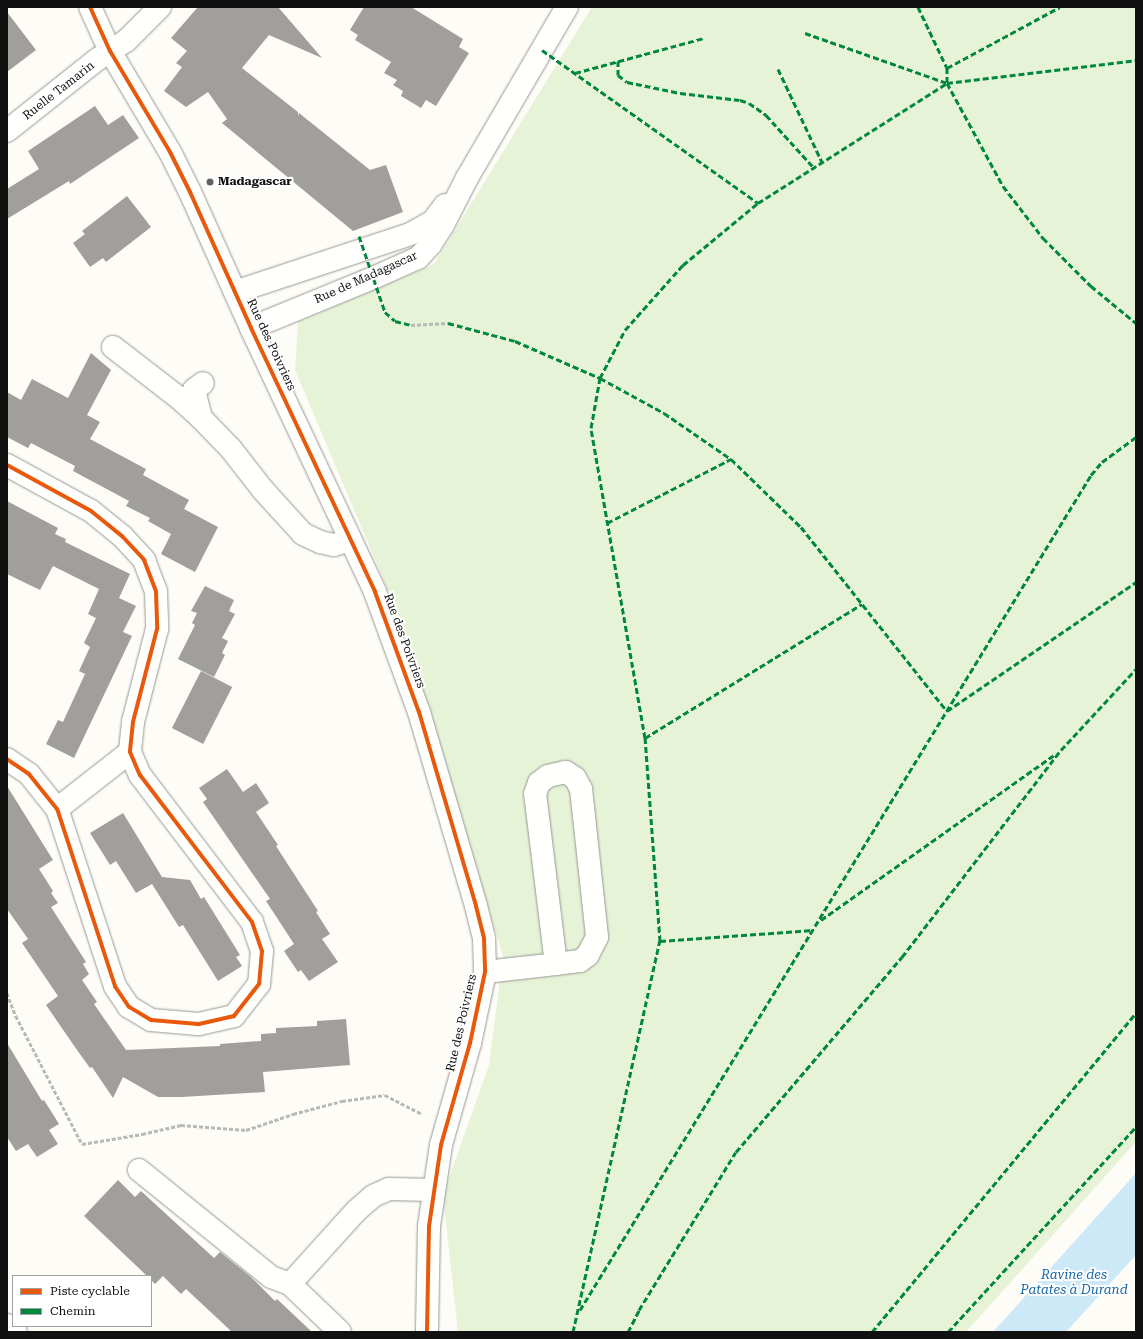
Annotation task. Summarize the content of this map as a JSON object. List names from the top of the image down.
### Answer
{
  "streets": {
    "street": ["Ruelle Tamarin", "Rue de Madagascar", "Rue des Poivriers"]
  },
  "crossings": [
    ["Ruelle Tamarin", "Rue des Poivriers"],
    ["Rue de Madagascar", "Rue des Poivriers"]
  ],
  "water": ["Ravine des Patates à Durand"],
  "places": ["Madagascar"],
  "legend": ["Piste cyclable", "Chemin"]
}
